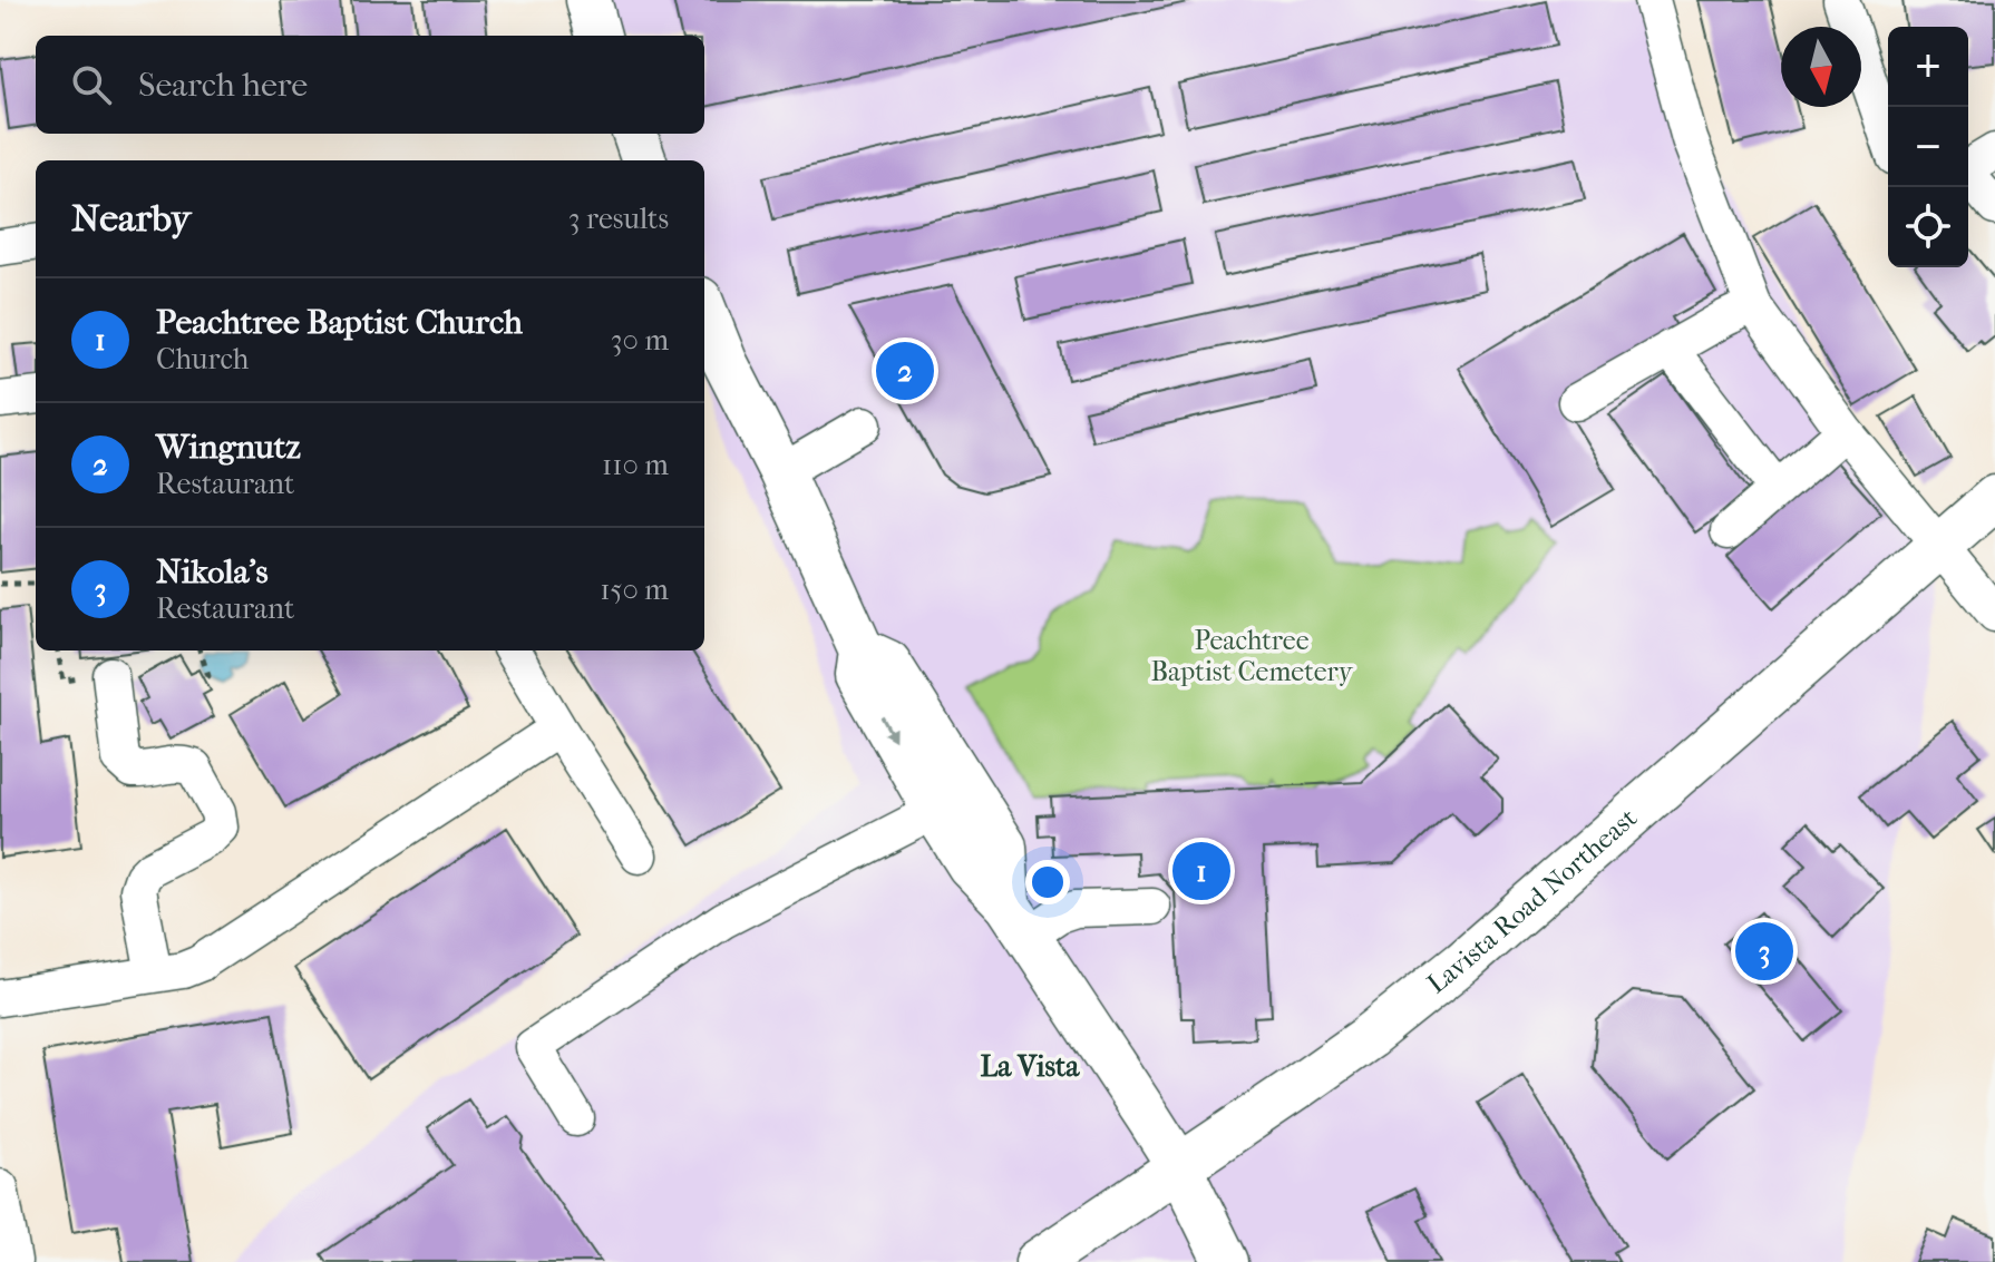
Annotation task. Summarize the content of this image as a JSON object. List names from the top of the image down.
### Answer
{
  "streets": {
    "main road": ["Lavista Road Northeast"]
  },
  "districts": ["La Vista"],
  "parks": ["Peachtree Baptist Cemetery"],
  "north": "bottom",
  "page": {
    "map_buttons": ["+", "−"],
    "search": "Search here",
    "heading": ["Nearby", "3 results"],
    "list": [
      {
        "mark": "1",
        "name": "Peachtree Baptist Church",
        "note": "Church",
        "value": "30 m"
      },
      {
        "mark": "2",
        "name": "Wingnutz",
        "note": "Restaurant",
        "value": "110 m"
      },
      {
        "mark": "3",
        "name": "Nikola's",
        "note": "Restaurant",
        "value": "150 m"
      }
    ],
    "pins": ["2", "1", "3"]
  }
}
